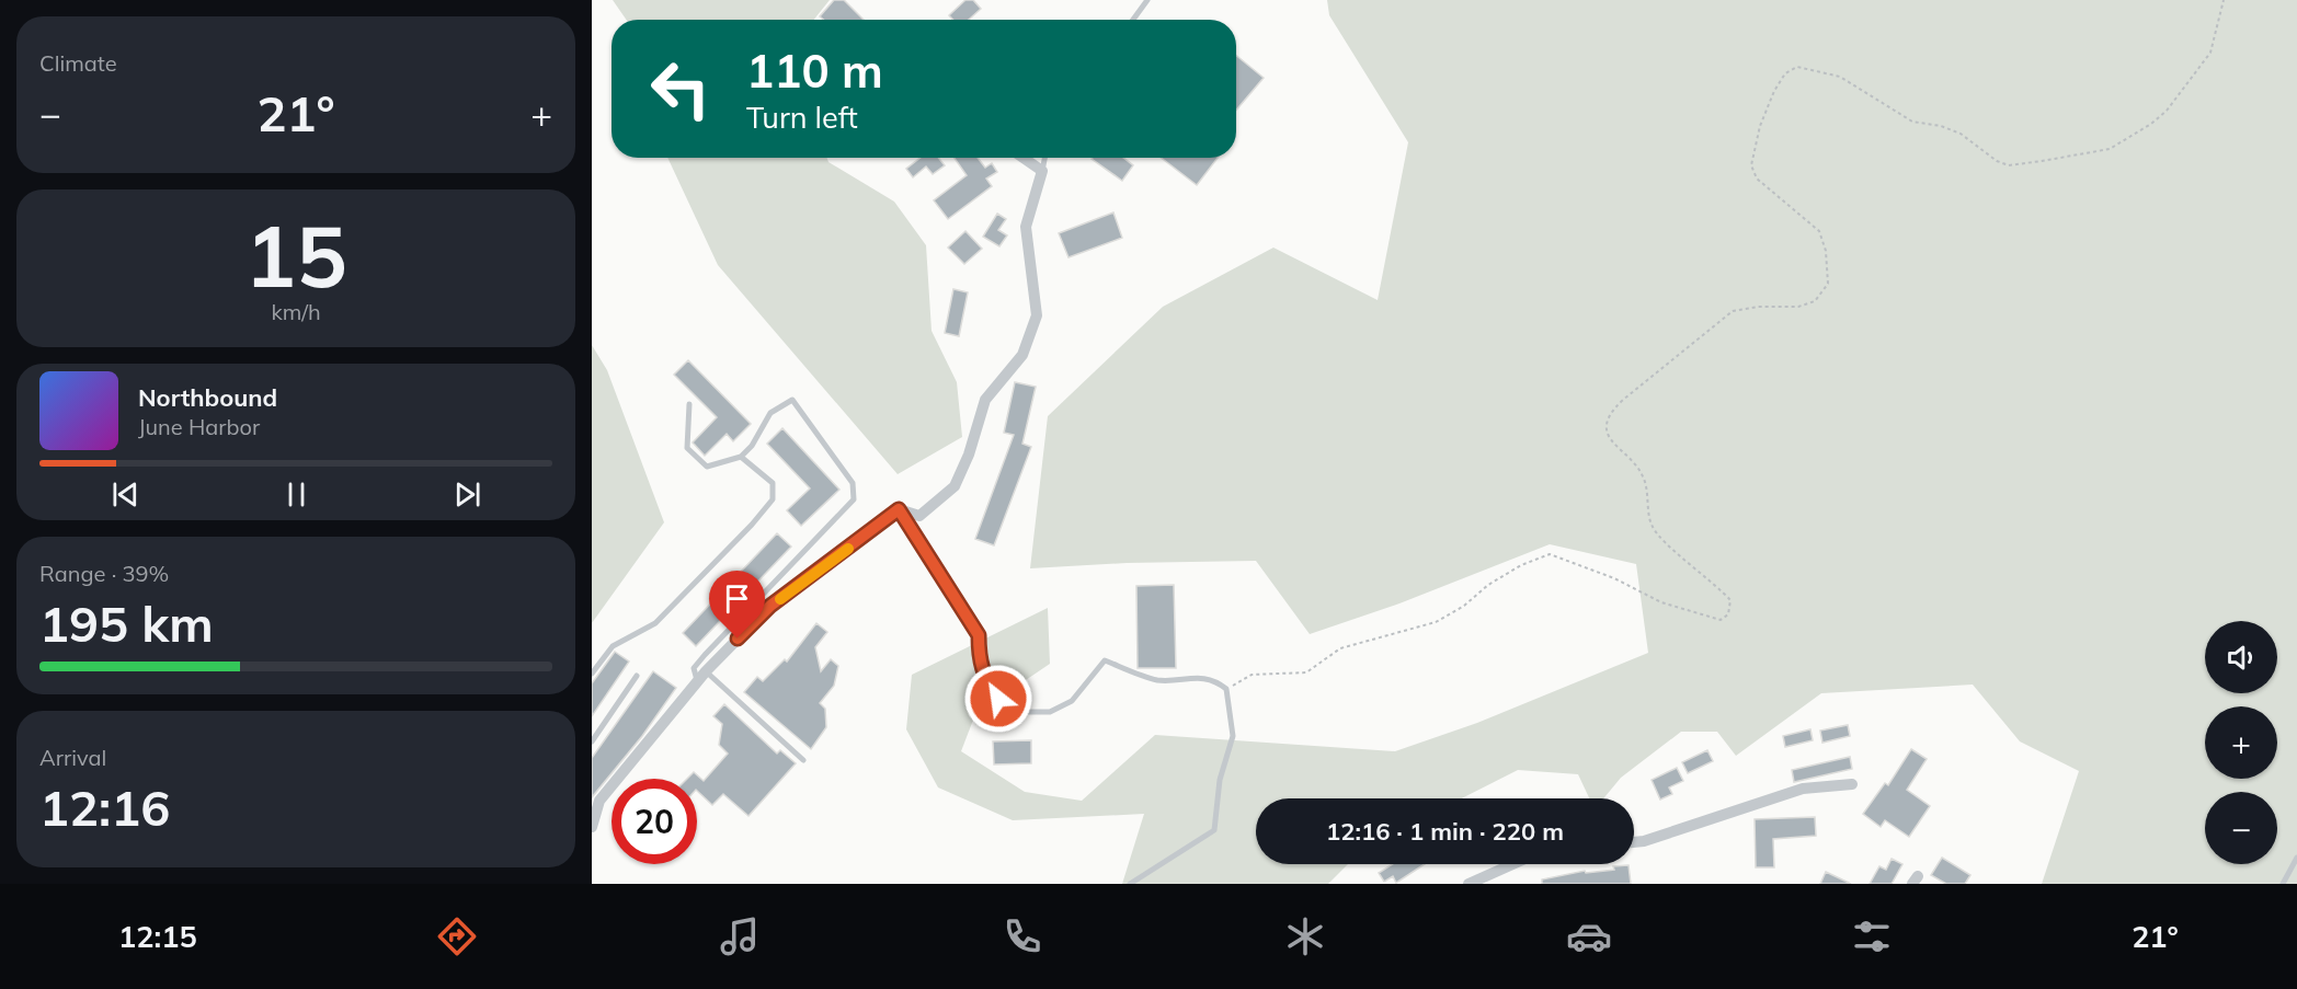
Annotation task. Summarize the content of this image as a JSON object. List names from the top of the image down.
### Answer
{
  "page": {
    "tile": [
      "Climate",
      ["15", "km/h"],
      ["Range · 39%", "195 km"],
      ["Arrival", "12:16"]
    ],
    "turn": ["110 m", "Turn left"],
    "heat": ["−", "21°", "+"],
    "song": ["Northbound", "June Harbor"],
    "map_buttons": ["+", "−"],
    "limit": "20",
    "trip": "12:16 · 1 min · 220 m",
    "tabs": ["12:15", "21°"]
  }
}
